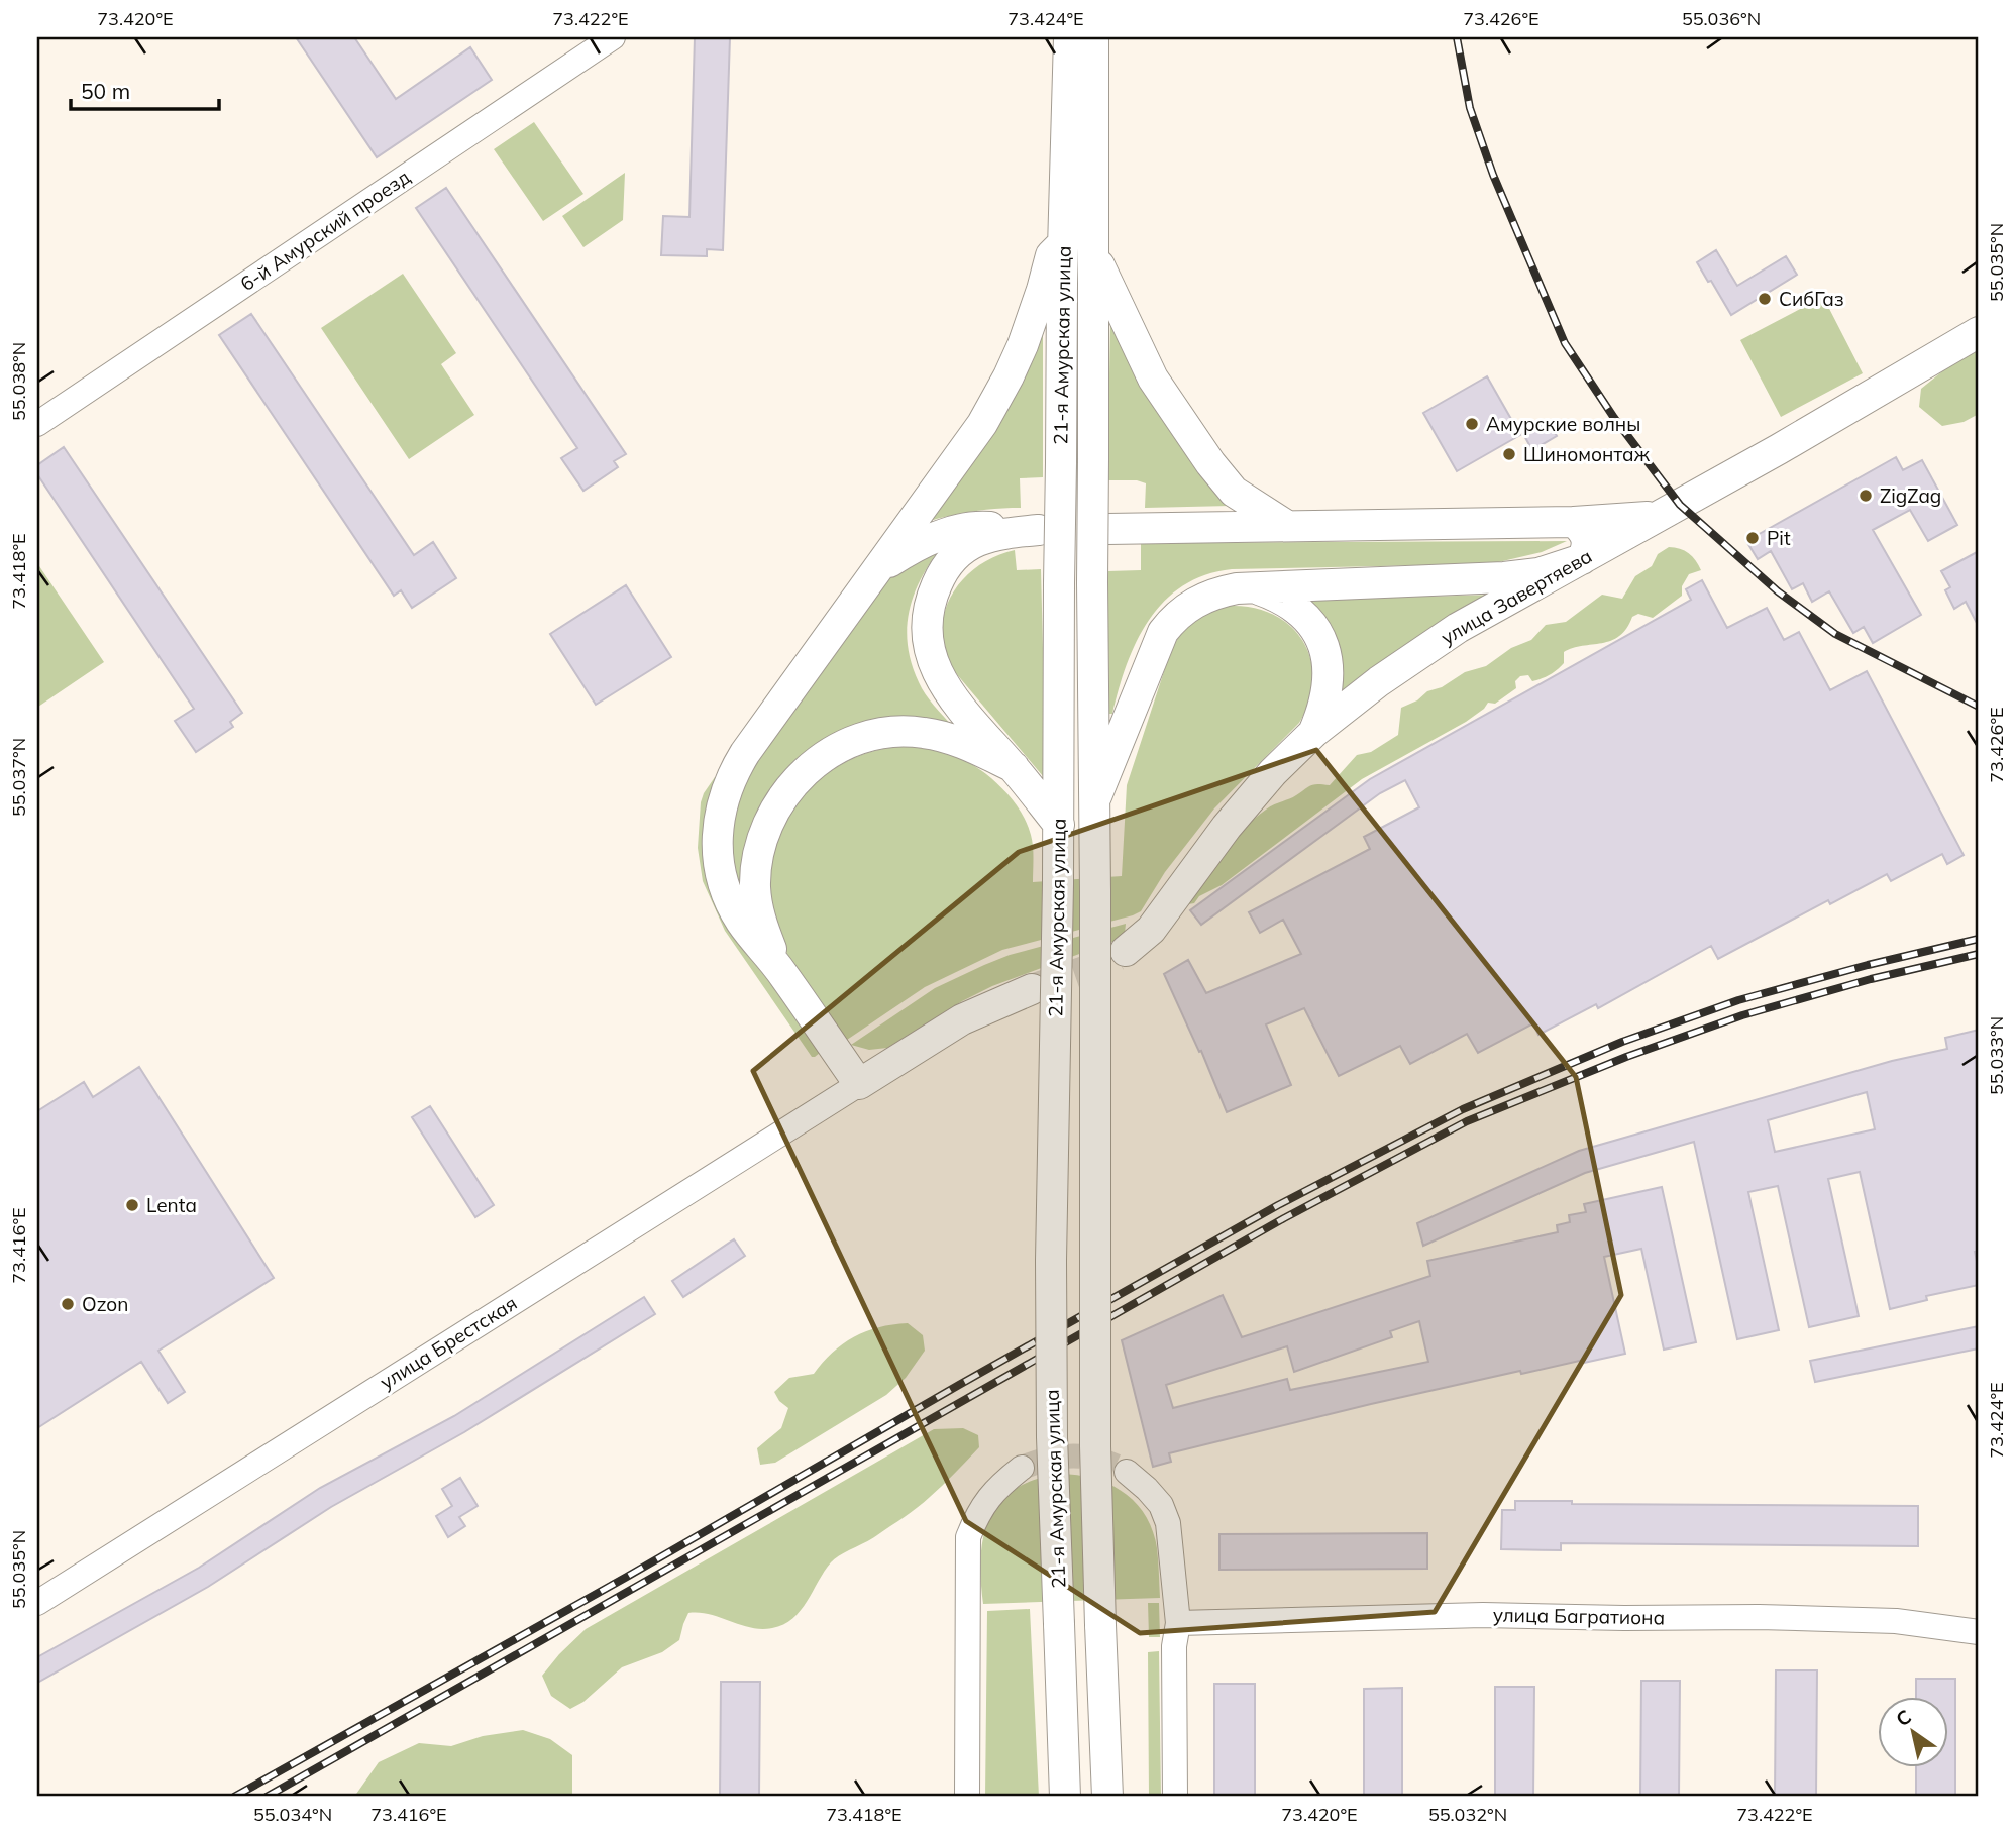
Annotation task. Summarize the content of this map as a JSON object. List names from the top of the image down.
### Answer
{
  "streets": {
    "main road": ["21-я Амурская улица", "улица Завертяева"],
    "street": ["6-й Амурский проезд", "улица Брестская", "улица Багратиона"]
  },
  "places": [
    "СибГаз",
    "Амурские волны",
    "Шиномонтаж",
    "ZigZag",
    "Pit",
    "Lenta",
    "Ozon"
  ],
  "scale_bar": "50 m",
  "north": "top left",
  "coordinates": [
    "73.420°E",
    "73.422°E",
    "73.424°E",
    "73.426°E",
    "55.036°N",
    "55.035°N",
    "55.038°N",
    "73.418°E",
    "55.037°N",
    "55.033°N",
    "73.416°E",
    "55.034°N",
    "55.032°N"
  ]
}
